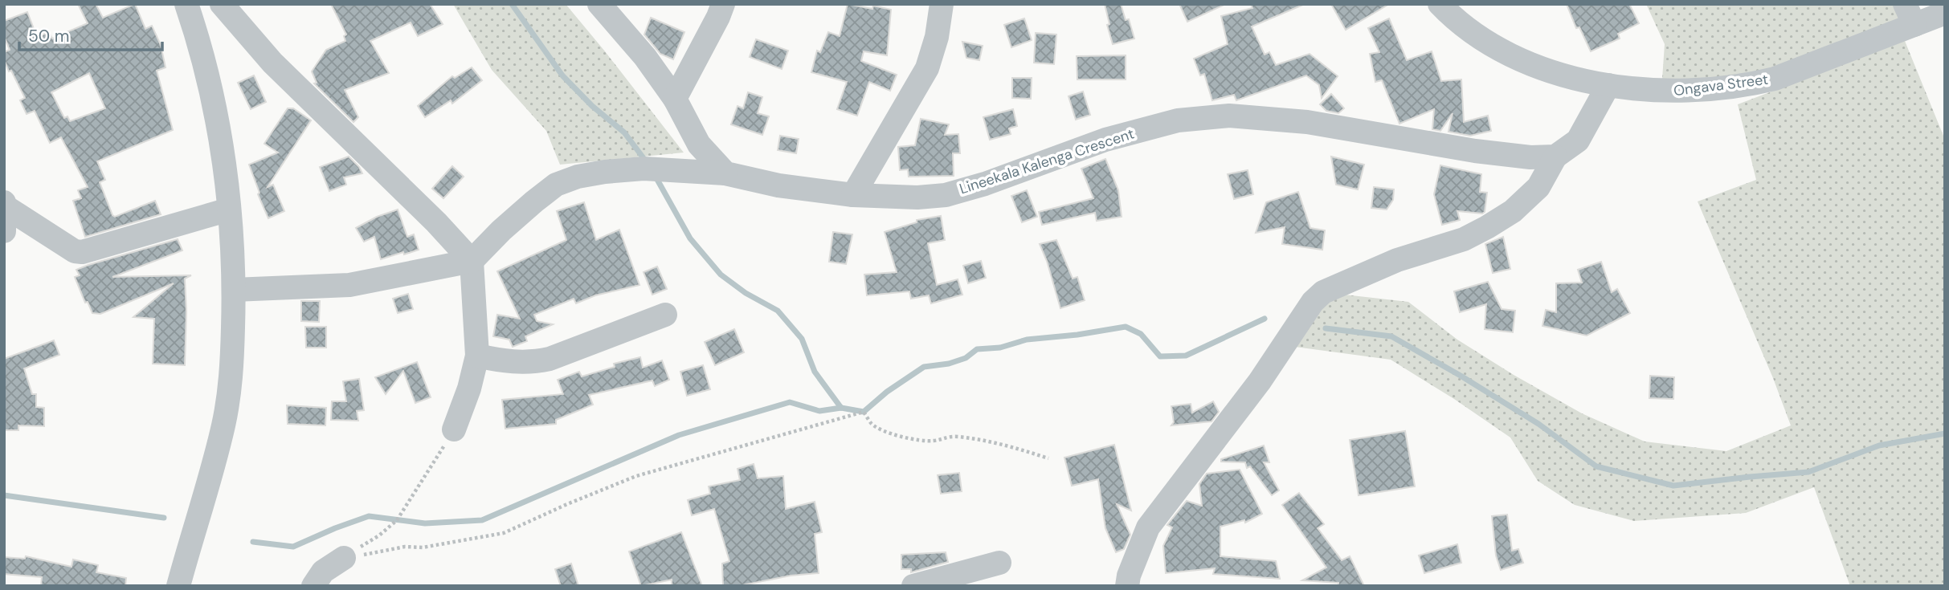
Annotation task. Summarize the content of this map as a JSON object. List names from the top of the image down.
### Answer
{
  "streets": {
    "street": ["Ongava Street", "Lineekala Kalenga Crescent"]
  },
  "scale_bar": "50 m"
}
